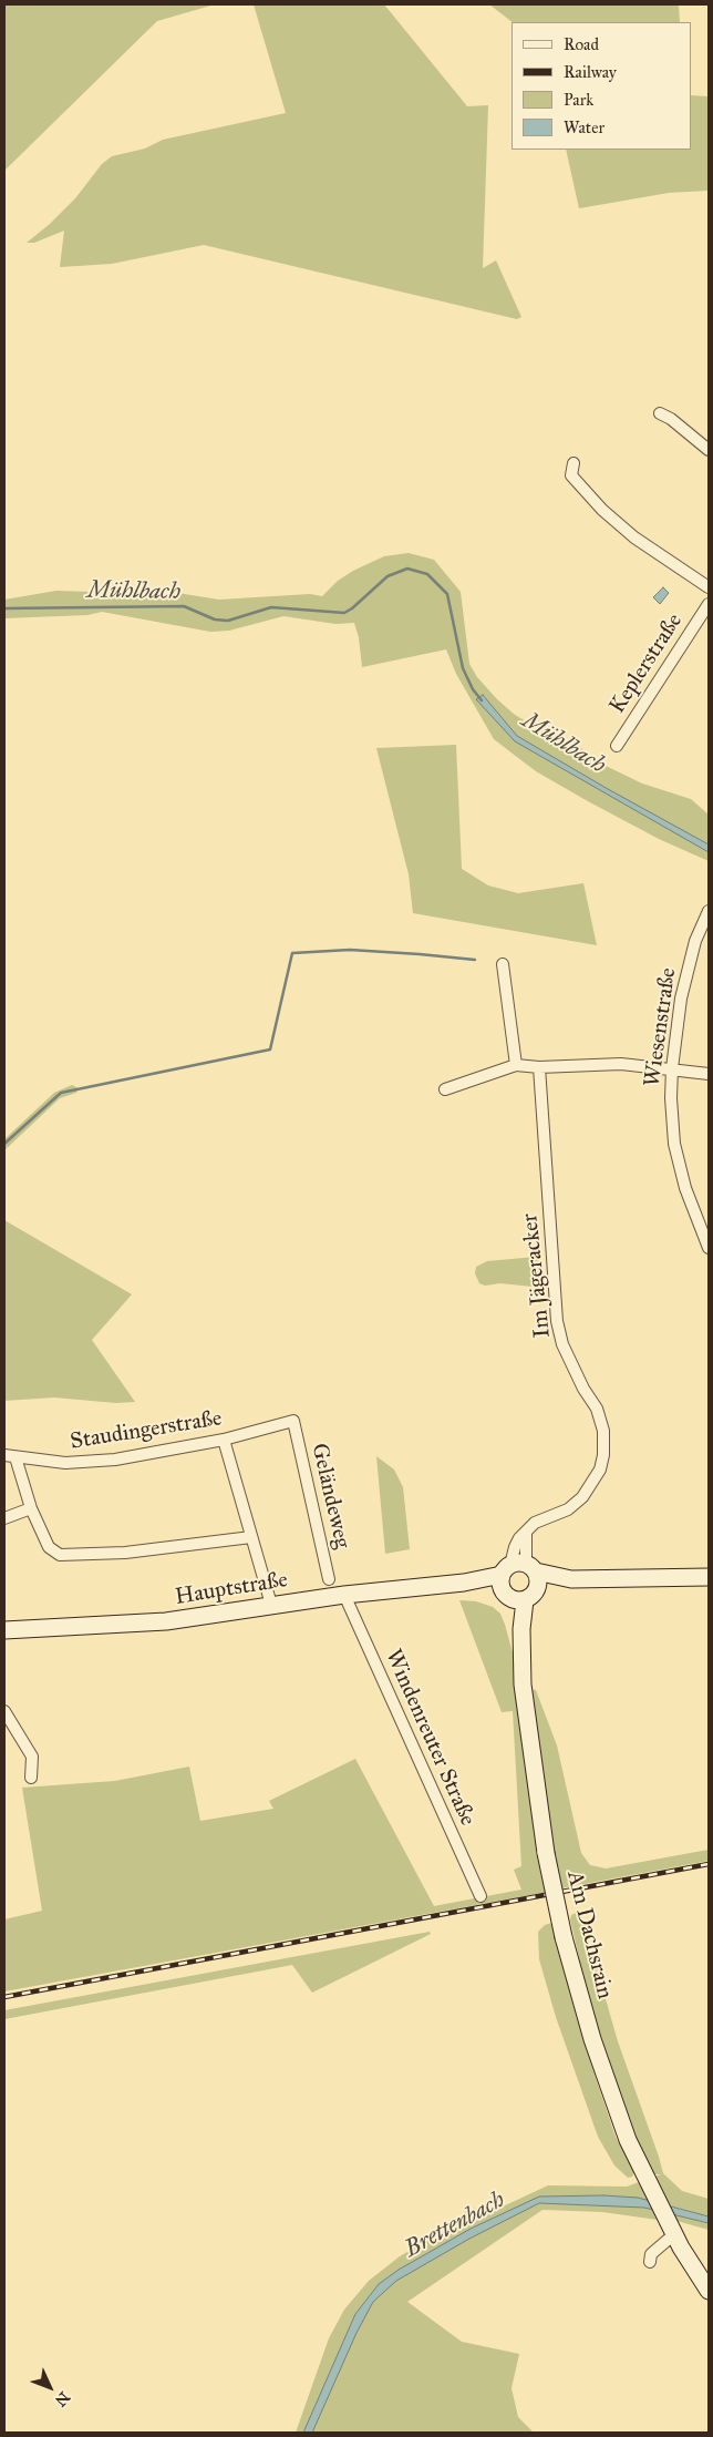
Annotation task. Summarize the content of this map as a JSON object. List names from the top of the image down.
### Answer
{
  "streets": {
    "street": [
      "Keplerstraße",
      "Wiesenstraße",
      "Im Jägeracker",
      "Staudingerstraße",
      "Geländeweg",
      "Hauptstraße",
      "Windenreuter Straße",
      "Am Dachsrain"
    ]
  },
  "crossings": [
    ["Im Jägeracker", "Hauptstraße"],
    ["Im Jägeracker", "Am Dachsrain"],
    ["Staudingerstraße", "Geländeweg"],
    ["Hauptstraße", "Windenreuter Straße"],
    ["Hauptstraße", "Am Dachsrain"]
  ],
  "water": ["Mühlbach", "Brettenbach"],
  "legend": [
    "Road",
    "Railway",
    "Park",
    "Water"
  ],
  "north": "bottom right"
}
